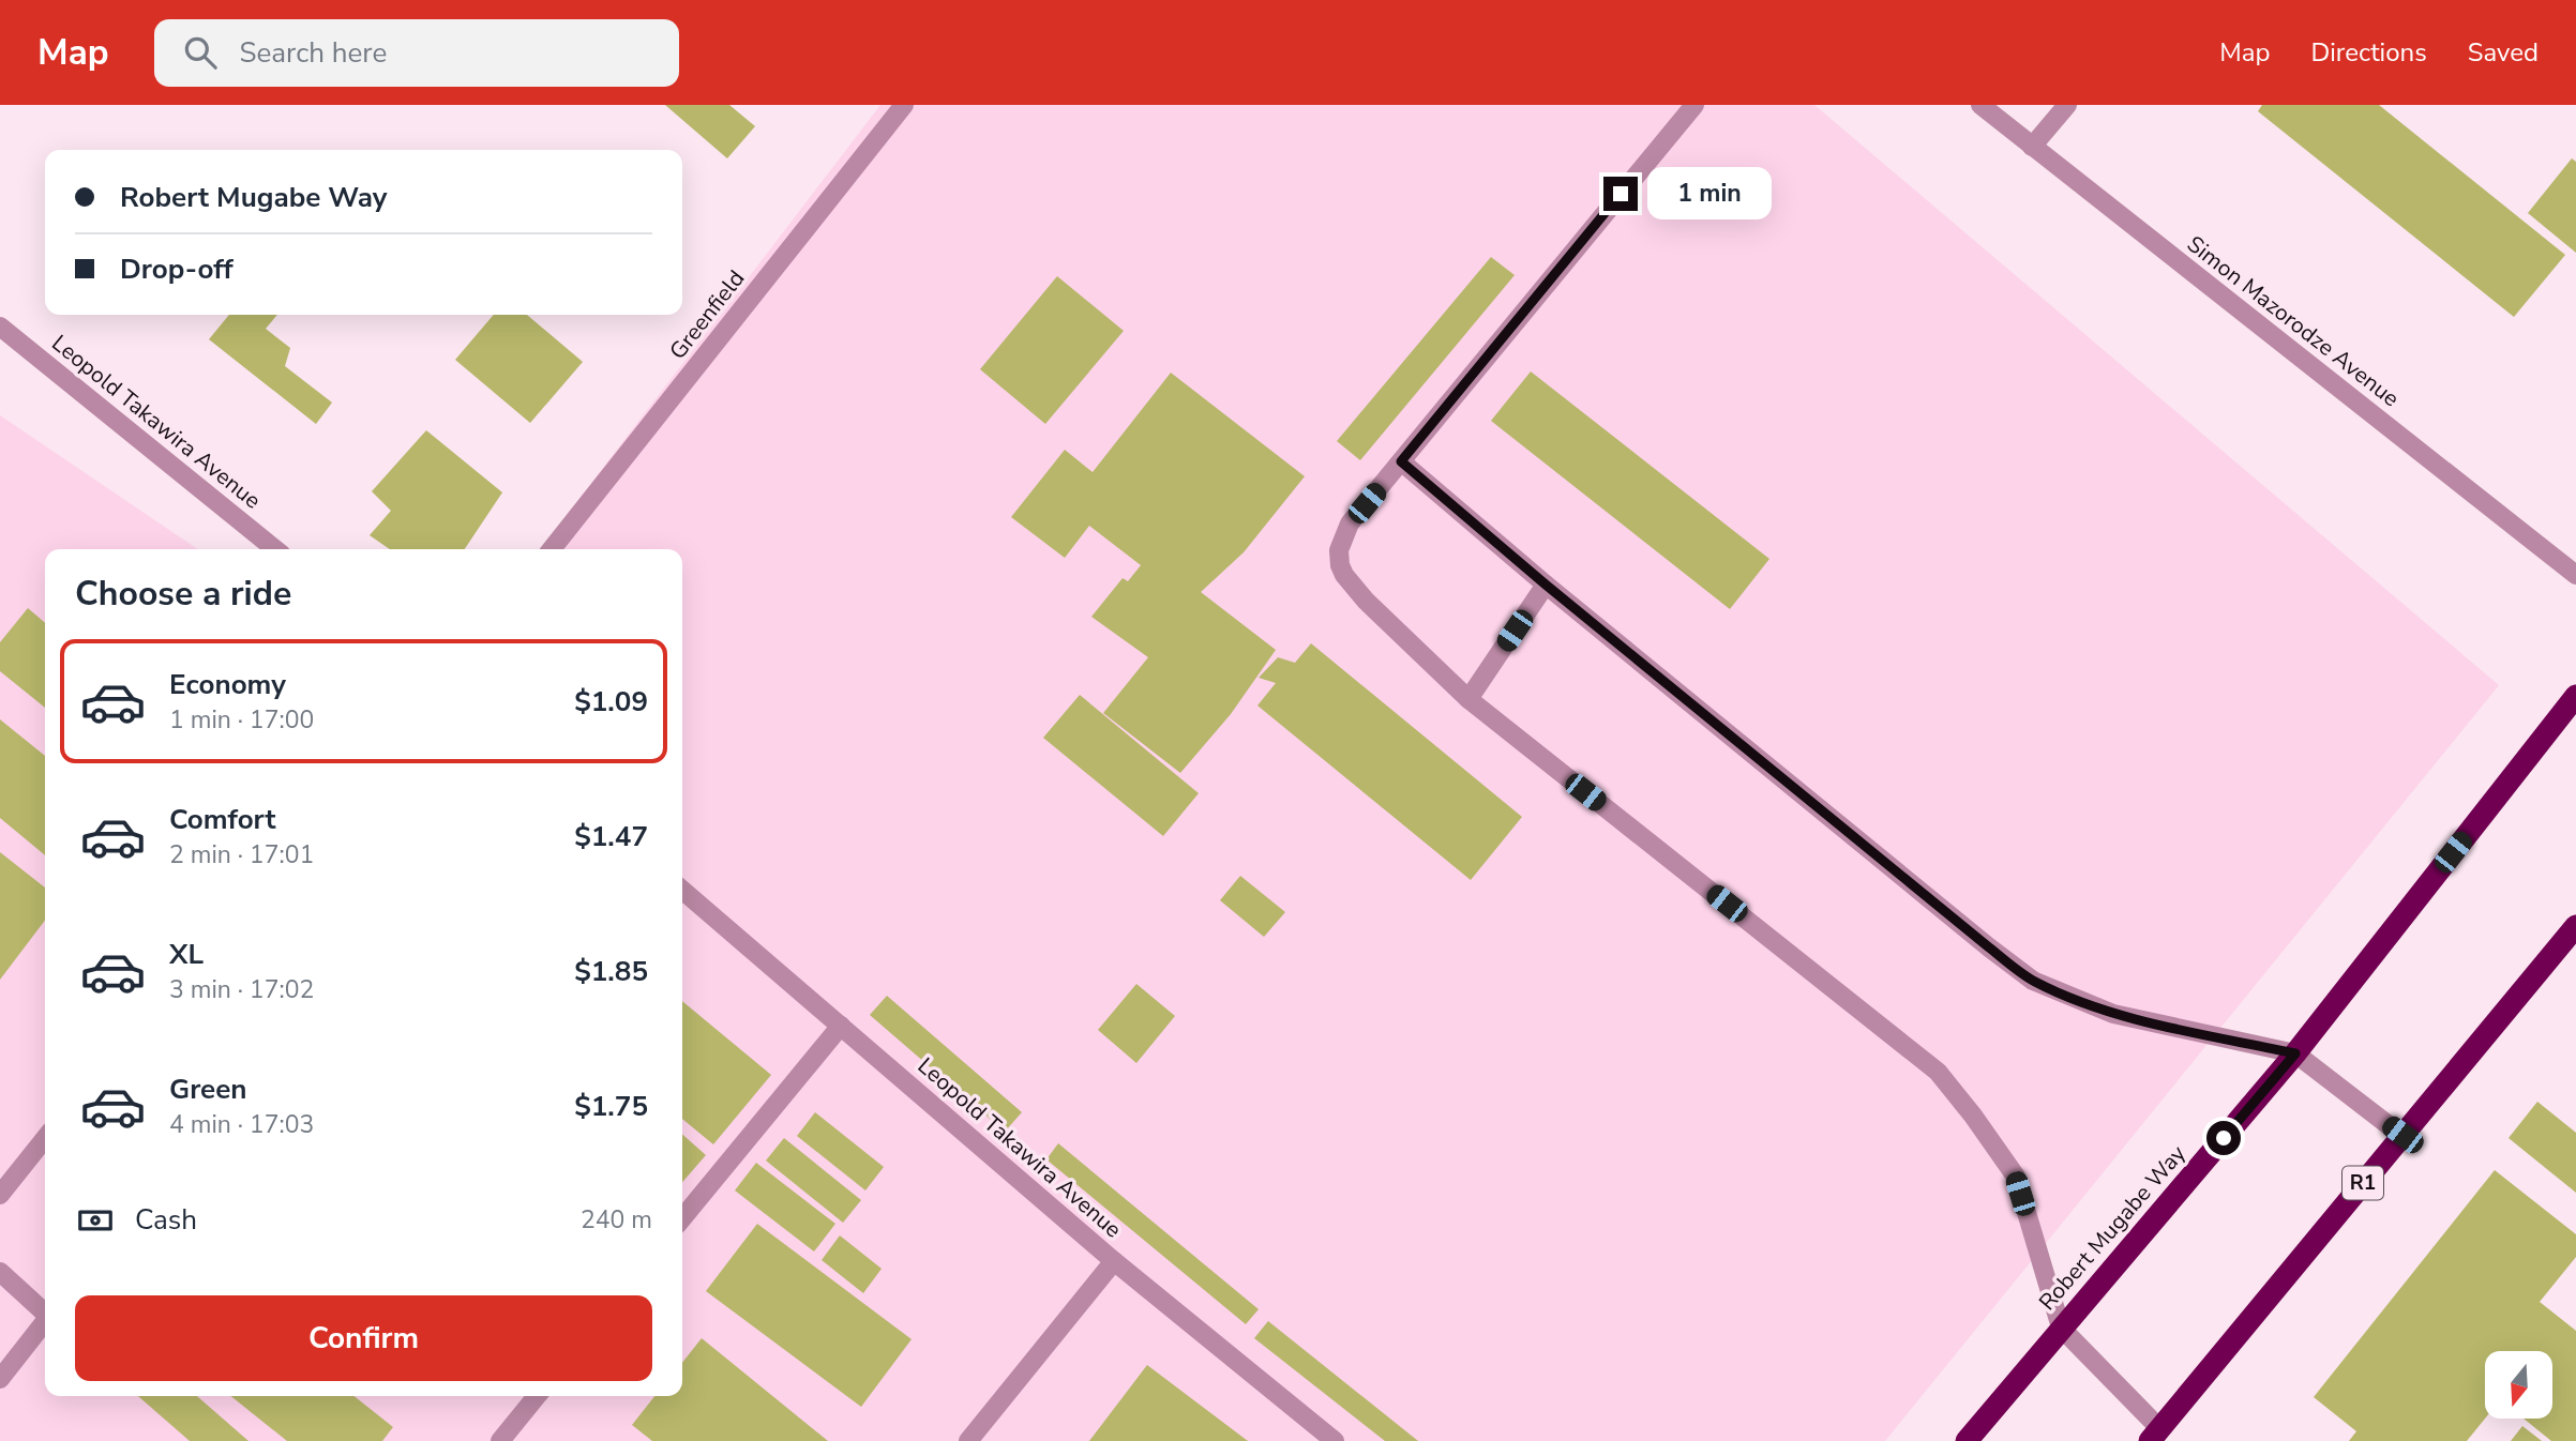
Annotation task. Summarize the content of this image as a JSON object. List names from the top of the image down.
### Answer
{
  "streets": {
    "highway": ["R1", "Robert Mugabe Way"],
    "street": ["Greenfield", "Simon Mazorodze Avenue", "Leopold Takawira Avenue"]
  },
  "north": "bottom",
  "page": {
    "header": "Map",
    "search": "Search here",
    "nav": ["Map", "Directions", "Saved"],
    "banner": ["Robert Mugabe Way", "Drop-off"],
    "bubble": "1 min",
    "heading": "Choose a ride",
    "list": [
      {
        "name": "Economy",
        "note": "1 min · 17:00",
        "value": "$1.09"
      },
      {
        "name": "Comfort",
        "note": "2 min · 17:01",
        "value": "$1.47"
      },
      {
        "name": "XL",
        "note": "3 min · 17:02",
        "value": "$1.85"
      },
      {
        "name": "Green",
        "note": "4 min · 17:03",
        "value": "$1.75"
      }
    ],
    "pay": ["Cash", "240 m"],
    "buttons": "Confirm"
  }
}
